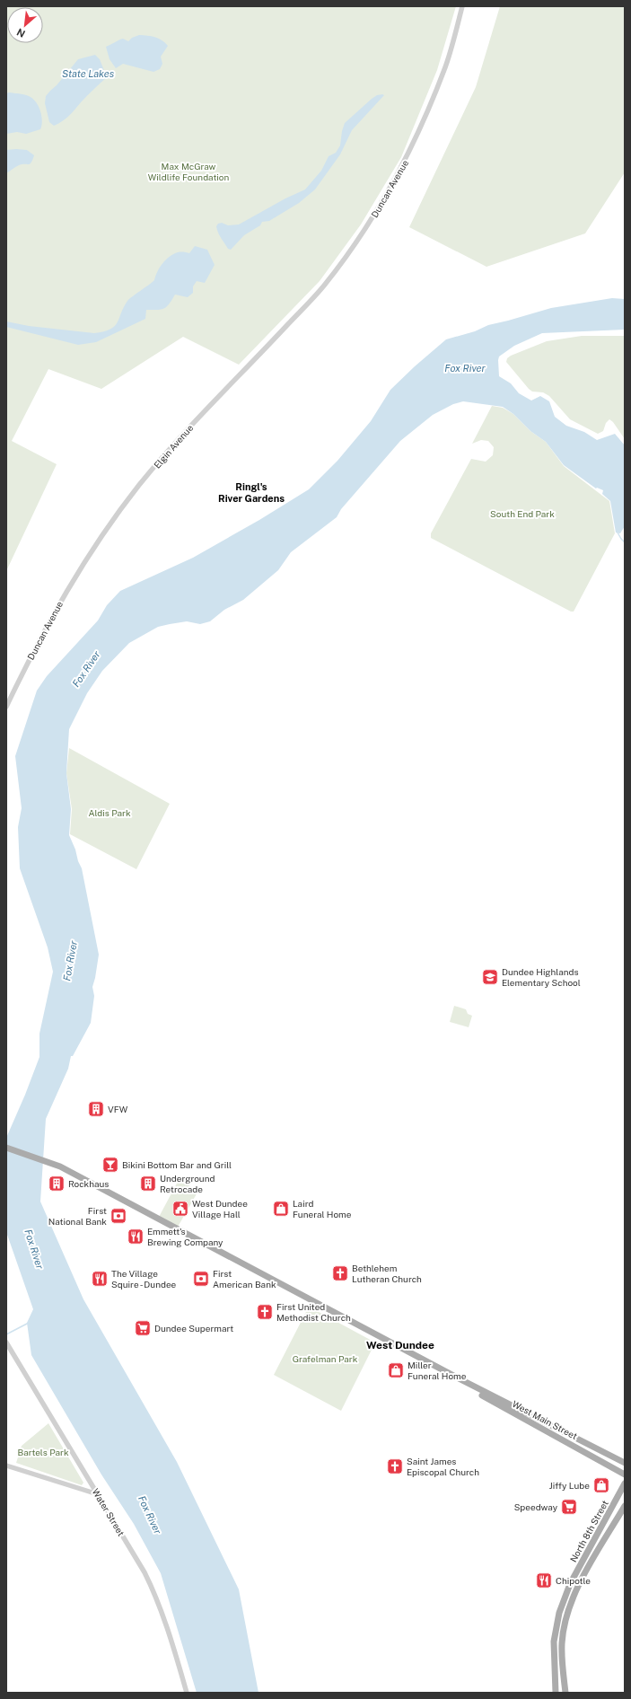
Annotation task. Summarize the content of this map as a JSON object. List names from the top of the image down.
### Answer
{
  "streets": {
    "main road": ["West Main Street", "North 8th Street"],
    "street": ["Duncan Avenue", "Elgin Avenue", "Water Street"]
  },
  "crossings": [
    ["Duncan Avenue", "Elgin Avenue"]
  ],
  "districts": ["Ringl's River Gardens", "West Dundee"],
  "water": ["State Lakes", "Fox River"],
  "parks": [
    "Max McGraw Wildlife Foundation",
    "South End Park",
    "Aldis Park",
    "Grafelman Park",
    "Bartels Park"
  ],
  "places": {
    "school or university": ["Dundee Highlands Elementary School"],
    "building": ["VFW", "Rockhaus", "Underground Retrocade"],
    "bar": ["Bikini Bottom Bar and Grill"],
    "public building": ["West Dundee Village Hall"],
    "shop": ["Laird Funeral Home", "Miller Funeral Home", "Jiffy Lube"],
    "bank": ["First National Bank", "First American Bank"],
    "restaurant": ["Emmett's Brewing Company", "The Village Squire - Dundee", "Chipotle"],
    "church": ["Bethlehem Lutheran Church", "First United Methodist Church", "Saint James Episcopal Church"],
    "supermarket": ["Dundee Supermart", "Speedway"]
  },
  "north": "bottom left"
}
